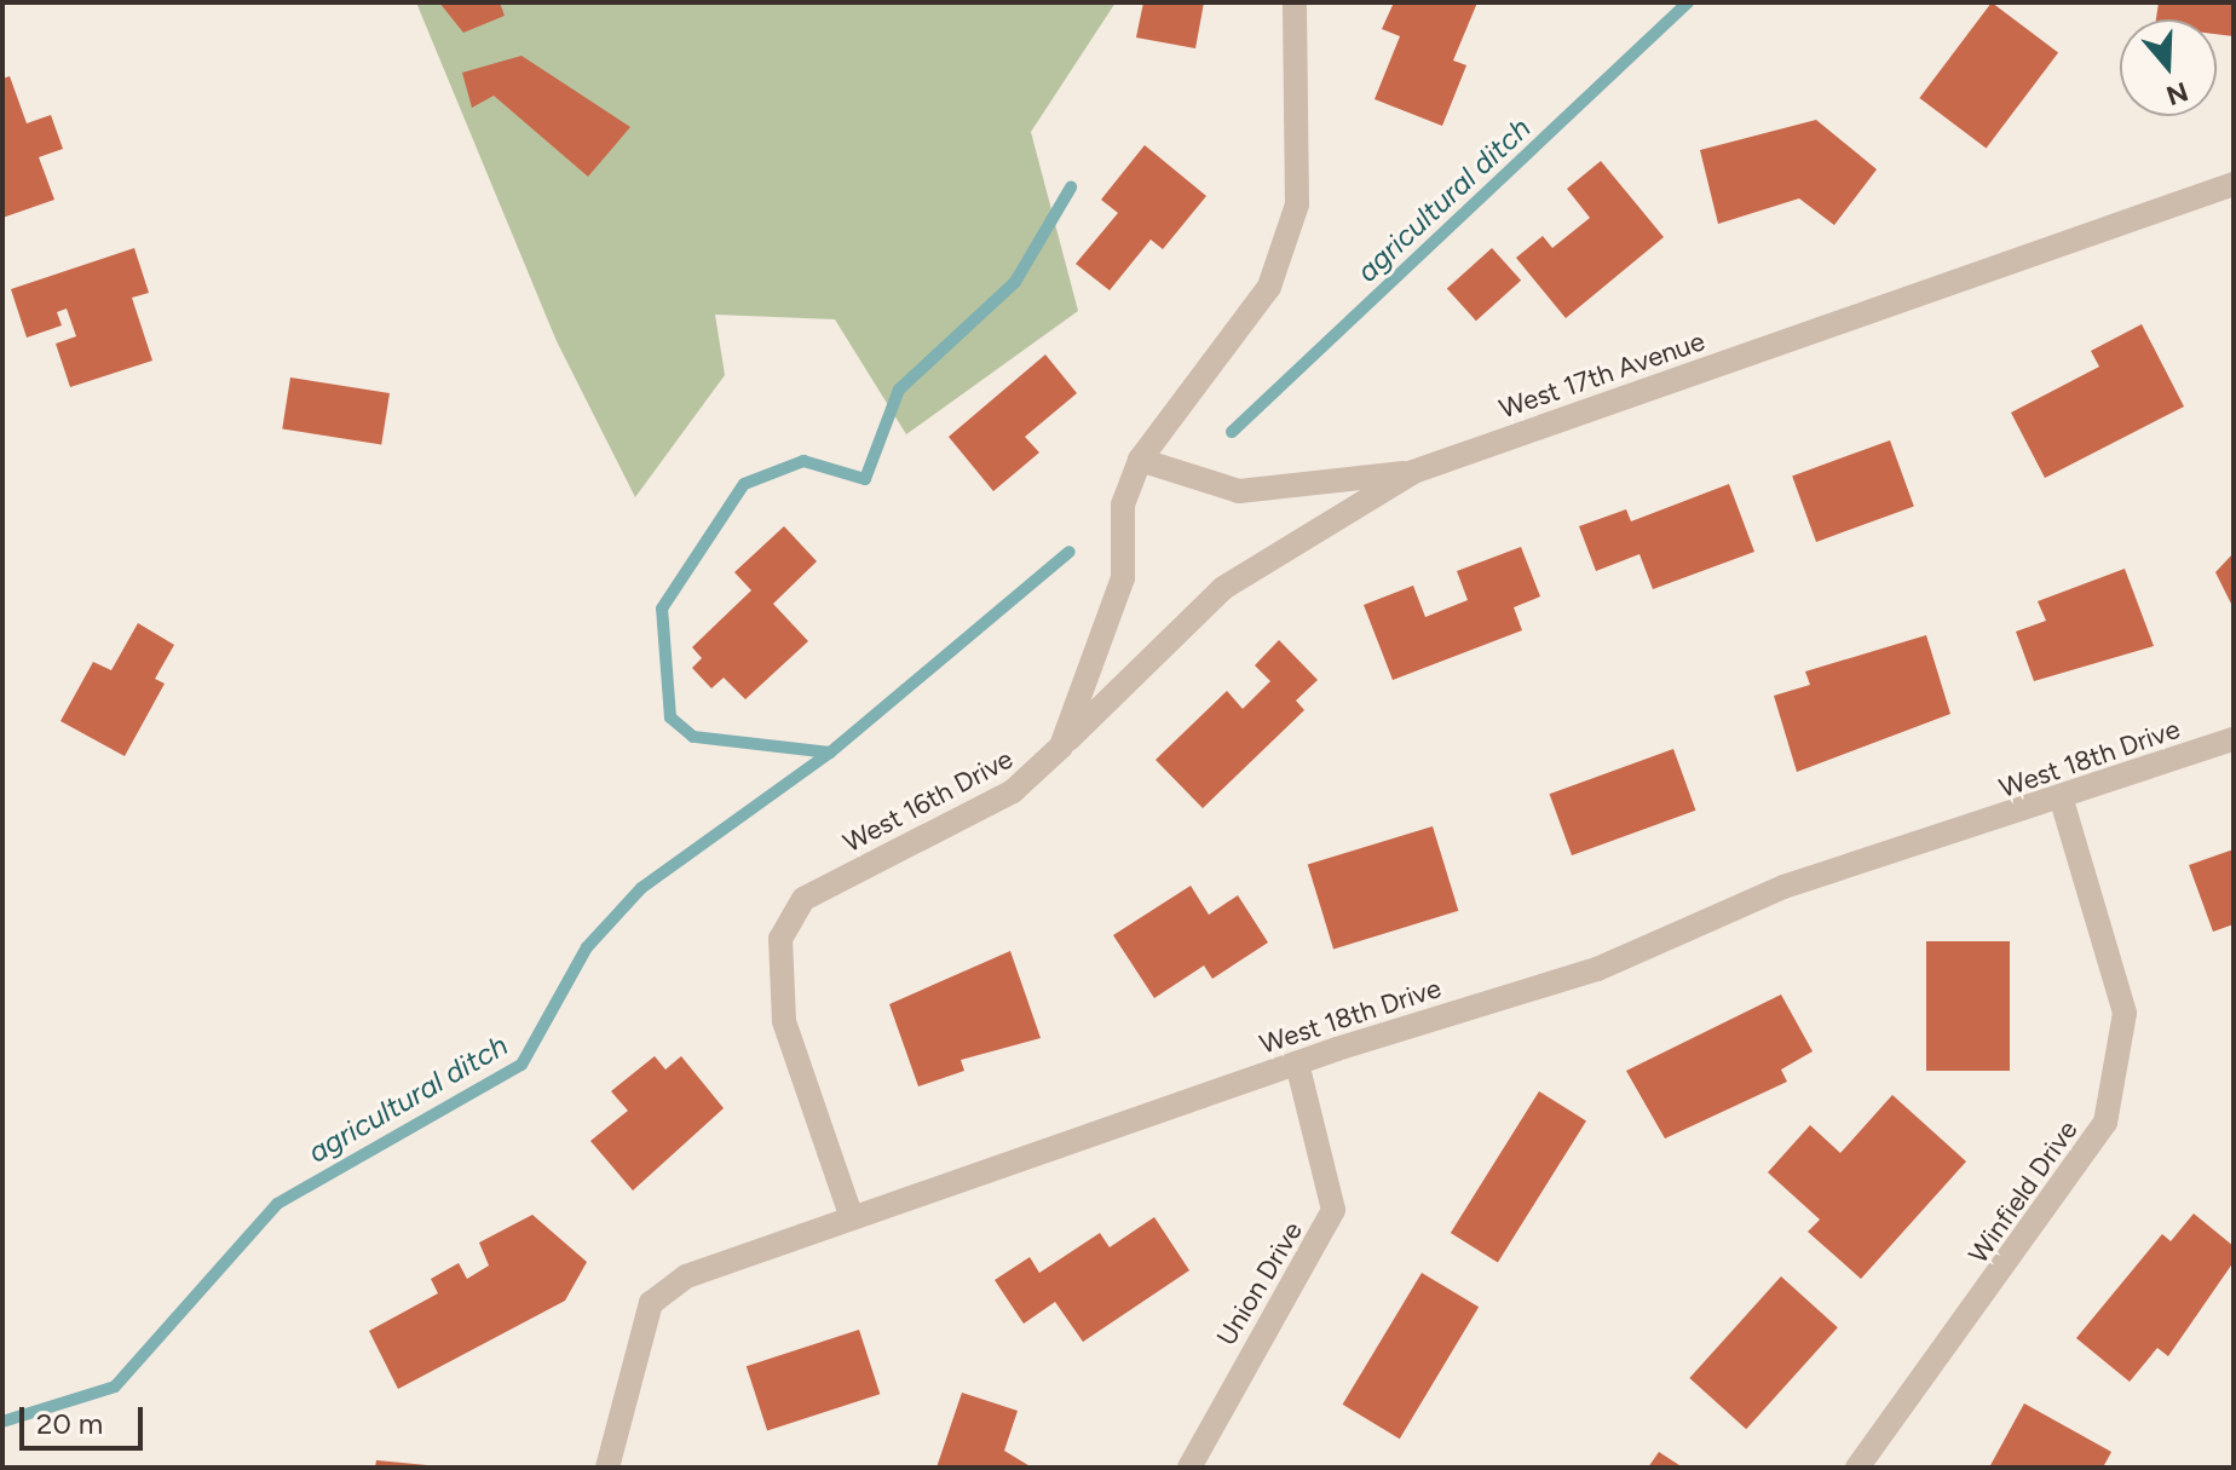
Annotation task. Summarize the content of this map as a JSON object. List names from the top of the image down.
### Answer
{
  "streets": {
    "street": [
      "West 17th Avenue",
      "West 18th Drive",
      "West 16th Drive",
      "Winfield Drive",
      "Union Drive"
    ]
  },
  "crossings": [
    ["West 17th Avenue", "West 16th Drive"],
    ["West 18th Drive", "West 16th Drive"],
    ["West 18th Drive", "Winfield Drive"],
    ["West 18th Drive", "Union Drive"]
  ],
  "water": ["agricultural ditch"],
  "scale_bar": "20 m",
  "north": "bottom"
}
